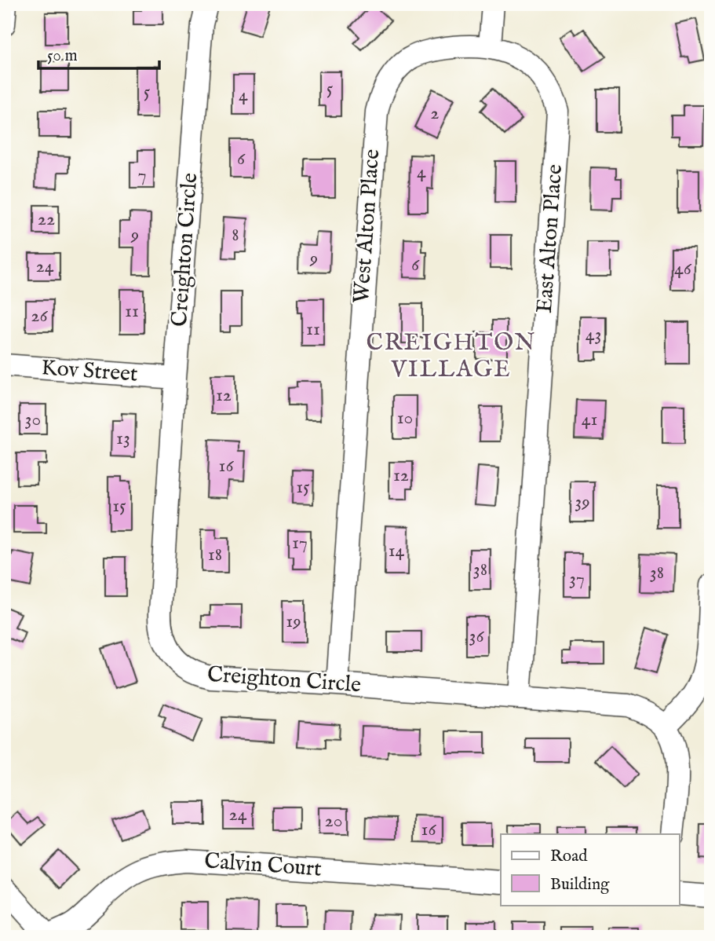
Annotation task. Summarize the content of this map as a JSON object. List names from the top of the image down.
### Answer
{
  "streets": {
    "street": [
      "West Alton Place",
      "East Alton Place",
      "Creighton Circle",
      "Kov Street",
      "Calvin Court"
    ]
  },
  "crossings": [
    ["West Alton Place", "East Alton Place"],
    ["West Alton Place", "Creighton Circle"],
    ["East Alton Place", "Creighton Circle"],
    ["Creighton Circle", "Kov Street"]
  ],
  "districts": ["CREIGHTON VILLAGE"],
  "house_numbers": [
    "5",
    "5",
    "4",
    "2",
    "6",
    "4",
    "7",
    "22",
    "9",
    "8",
    "9",
    "6",
    "24",
    "46",
    "11",
    "26",
    "11",
    "43",
    "12",
    "10",
    "30",
    "41",
    "13",
    "16",
    "12",
    "15",
    "39",
    "15",
    "17",
    "14",
    "18",
    "38",
    "38",
    "37",
    "19",
    "36",
    "24",
    "20",
    "16"
  ],
  "legend": ["Road", "Building"],
  "scale_bar": "50 m"
}
